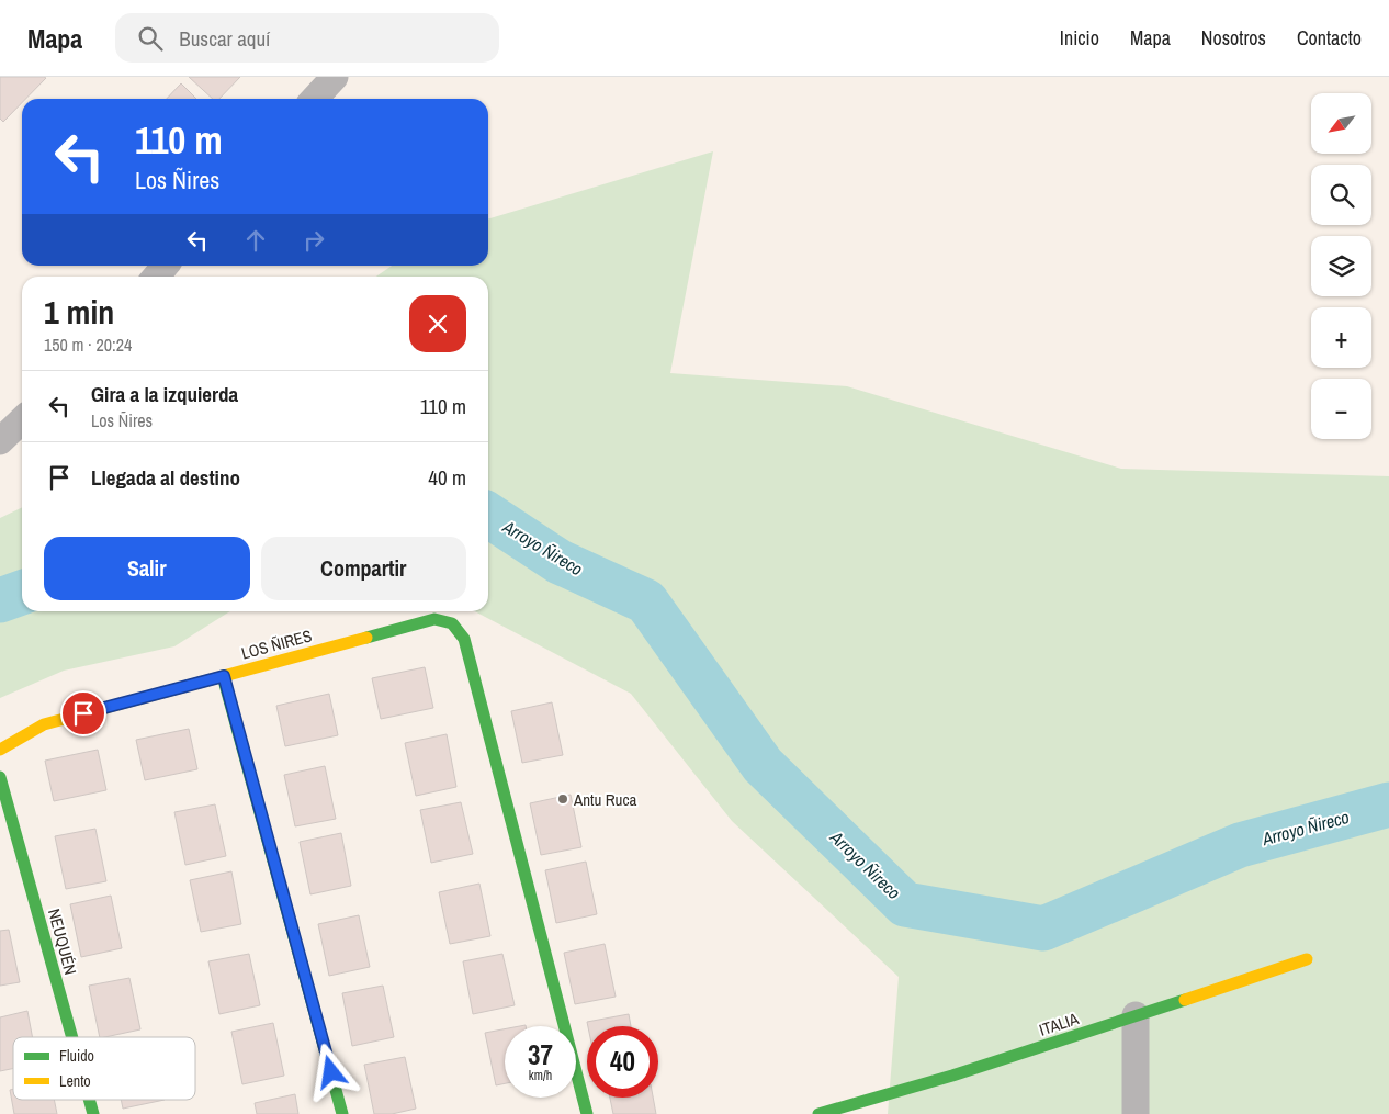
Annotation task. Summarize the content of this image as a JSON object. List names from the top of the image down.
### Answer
{
  "streets": {
    "street": ["LOS ÑIRES", "NEUQUÉN", "ITALIA"]
  },
  "water": ["Arroyo Ñireco"],
  "places": ["Antu Ruca"],
  "legend": ["Fluido", "Lento"],
  "north": "bottom left",
  "page": {
    "header": "Mapa",
    "search": "Buscar aquí",
    "nav": [
      "Inicio",
      "Mapa",
      "Nosotros",
      "Contacto"
    ],
    "map_buttons": ["+", "−"],
    "turn": ["110 m", "Los Ñires"],
    "heading": ["1 min", "150 m · 20:24"],
    "list": [
      {
        "name": "Gira a la izquierda",
        "note": "Los Ñires",
        "value": "110 m"
      },
      {
        "name": "Llegada al destino",
        "value": "40 m"
      }
    ],
    "buttons": ["Salir", "Compartir"],
    "speed": "37 km/h",
    "limit": "40"
  }
}
